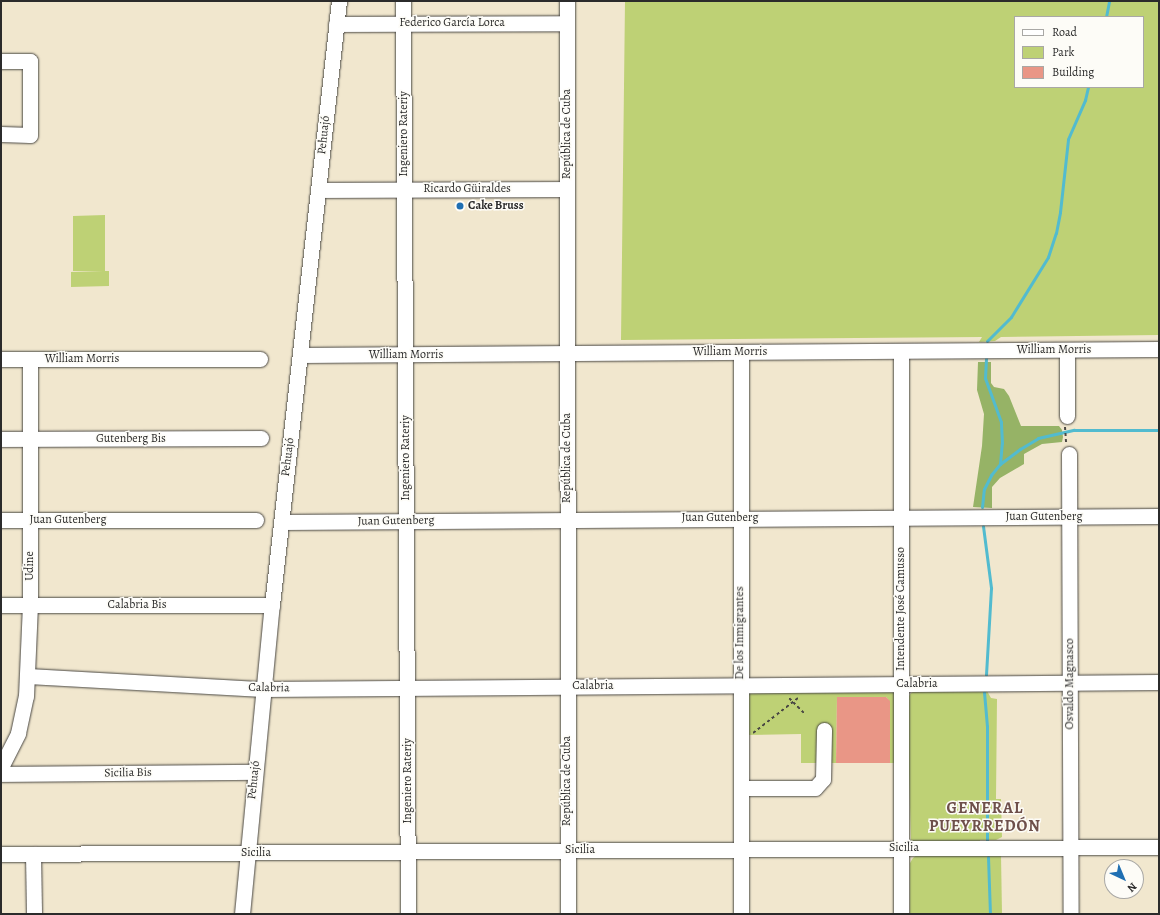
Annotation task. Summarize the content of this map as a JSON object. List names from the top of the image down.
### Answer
{
  "streets": {
    "street": [
      "Federico García Lorca",
      "Ingeniero Rateriy",
      "República de Cuba",
      "Pehuajó",
      "Ricardo Güiraldes",
      "William Morris",
      "Gutenberg Bis",
      "Juan Gutenberg",
      "Udine",
      "Calabria Bis",
      "Intendente José Camusso",
      "De los Inmigrantes",
      "Calabria",
      "Osvaldo Magnasco",
      "Sicilia Bis",
      "Sicilia"
    ]
  },
  "crossings": [
    ["Federico García Lorca", "Ingeniero Rateriy"],
    ["Federico García Lorca", "República de Cuba"],
    ["Federico García Lorca", "Pehuajó"],
    ["Ingeniero Rateriy", "Ricardo Güiraldes"],
    ["Ingeniero Rateriy", "William Morris"],
    ["Ingeniero Rateriy", "Juan Gutenberg"],
    ["Ingeniero Rateriy", "Calabria"],
    ["Ingeniero Rateriy", "Sicilia"],
    ["República de Cuba", "Ricardo Güiraldes"],
    ["República de Cuba", "William Morris"],
    ["República de Cuba", "Juan Gutenberg"],
    ["República de Cuba", "Calabria"],
    ["República de Cuba", "Sicilia"],
    ["Pehuajó", "Ricardo Güiraldes"],
    ["Pehuajó", "William Morris"],
    ["Pehuajó", "Juan Gutenberg"],
    ["Pehuajó", "Calabria Bis"],
    ["Pehuajó", "Calabria"],
    ["Pehuajó", "Sicilia Bis"],
    ["Pehuajó", "Sicilia"],
    ["William Morris", "Udine"],
    ["William Morris", "Intendente José Camusso"],
    ["William Morris", "De los Inmigrantes"],
    ["Gutenberg Bis", "Udine"],
    ["Juan Gutenberg", "Udine"],
    ["Juan Gutenberg", "Intendente José Camusso"],
    ["Juan Gutenberg", "De los Inmigrantes"],
    ["Juan Gutenberg", "Osvaldo Magnasco"],
    ["Udine", "Calabria Bis"],
    ["Udine", "Calabria"],
    ["Intendente José Camusso", "Calabria"],
    ["Intendente José Camusso", "Sicilia"],
    ["De los Inmigrantes", "Calabria"],
    ["De los Inmigrantes", "Sicilia"],
    ["Calabria", "Osvaldo Magnasco"],
    ["Osvaldo Magnasco", "Sicilia"]
  ],
  "districts": ["GENERAL PUEYRREDÓN"],
  "places": ["Cake Bruss"],
  "legend": ["Road", "Park", "Building"],
  "north": "bottom right"
}
